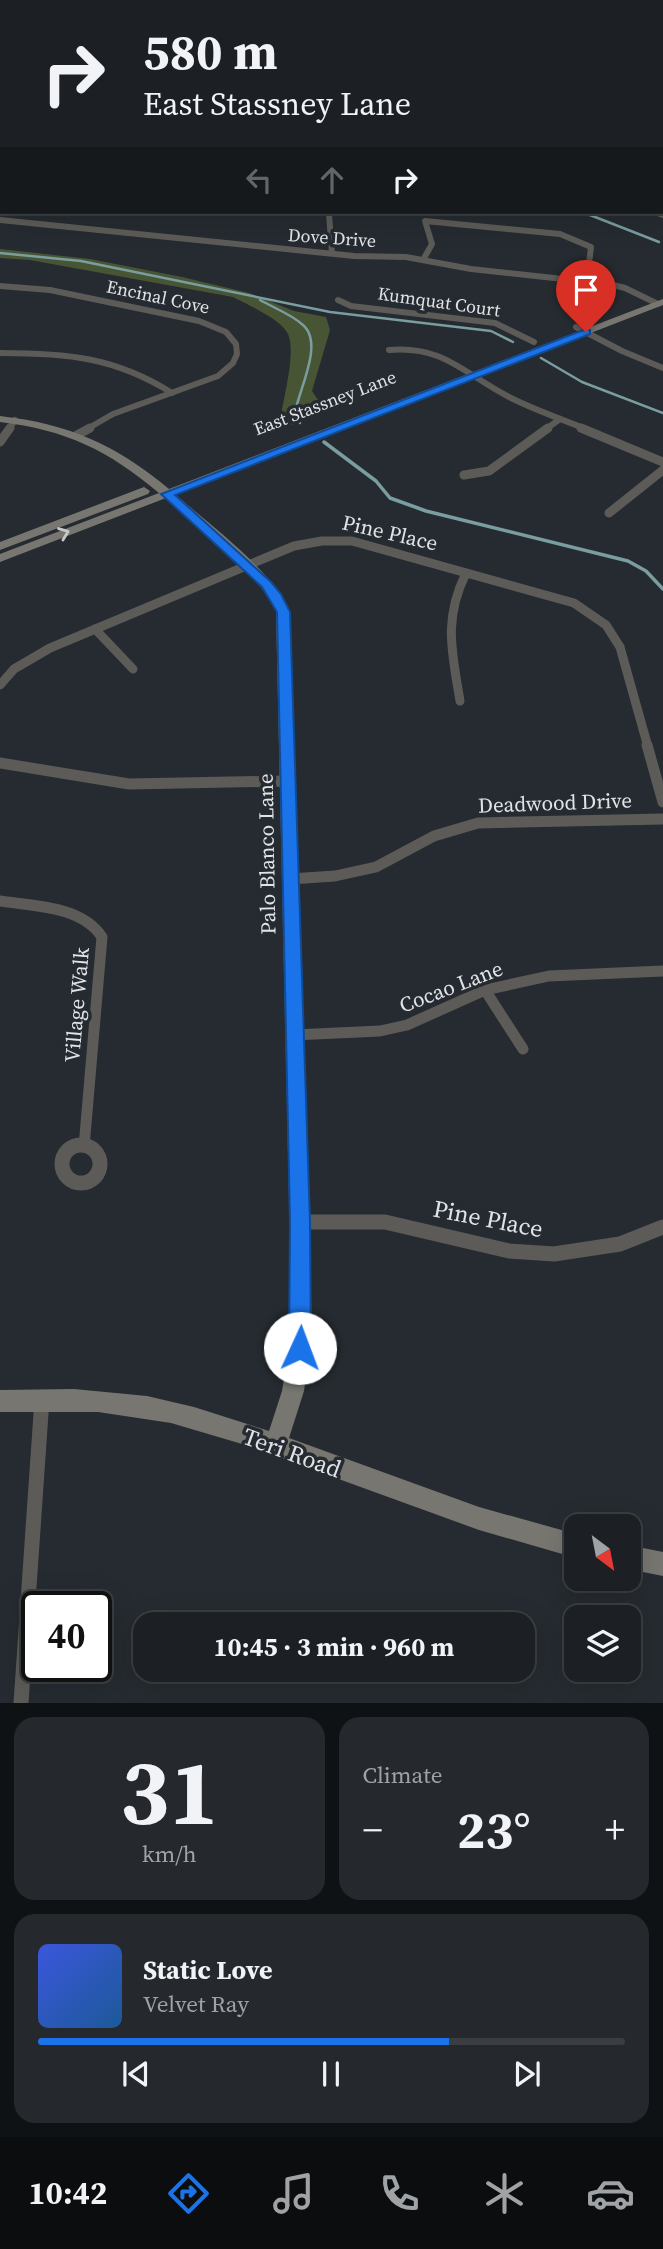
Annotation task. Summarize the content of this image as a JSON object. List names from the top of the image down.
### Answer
{
  "streets": {
    "street": [
      "Dove Drive",
      "Encinal Cove",
      "Kumquat Court",
      "East Stassney Lane",
      "Pine Place",
      "Deadwood Drive",
      "Palo Blanco Lane",
      "Cocao Lane",
      "Village Walk",
      "Teri Road"
    ]
  },
  "crossings": [
    ["Dove Drive", "East Stassney Lane"],
    ["Encinal Cove", "Palo Blanco Lane"],
    ["Kumquat Court", "East Stassney Lane"],
    ["East Stassney Lane", "Palo Blanco Lane"],
    ["Pine Place", "Palo Blanco Lane"],
    ["Deadwood Drive", "Palo Blanco Lane"],
    ["Palo Blanco Lane", "Cocao Lane"],
    ["Palo Blanco Lane", "Teri Road"]
  ],
  "north": "bottom right",
  "page": {
    "turn": ["580 m", "East Stassney Lane"],
    "limit": "40",
    "trip": "10:45 · 3 min · 960 m",
    "tile": [
      ["31", "km/h"],
      "Climate"
    ],
    "heat": ["−", "23°", "+"],
    "song": ["Static Love", "Velvet Ray"],
    "tabs": "10:42"
  }
}
